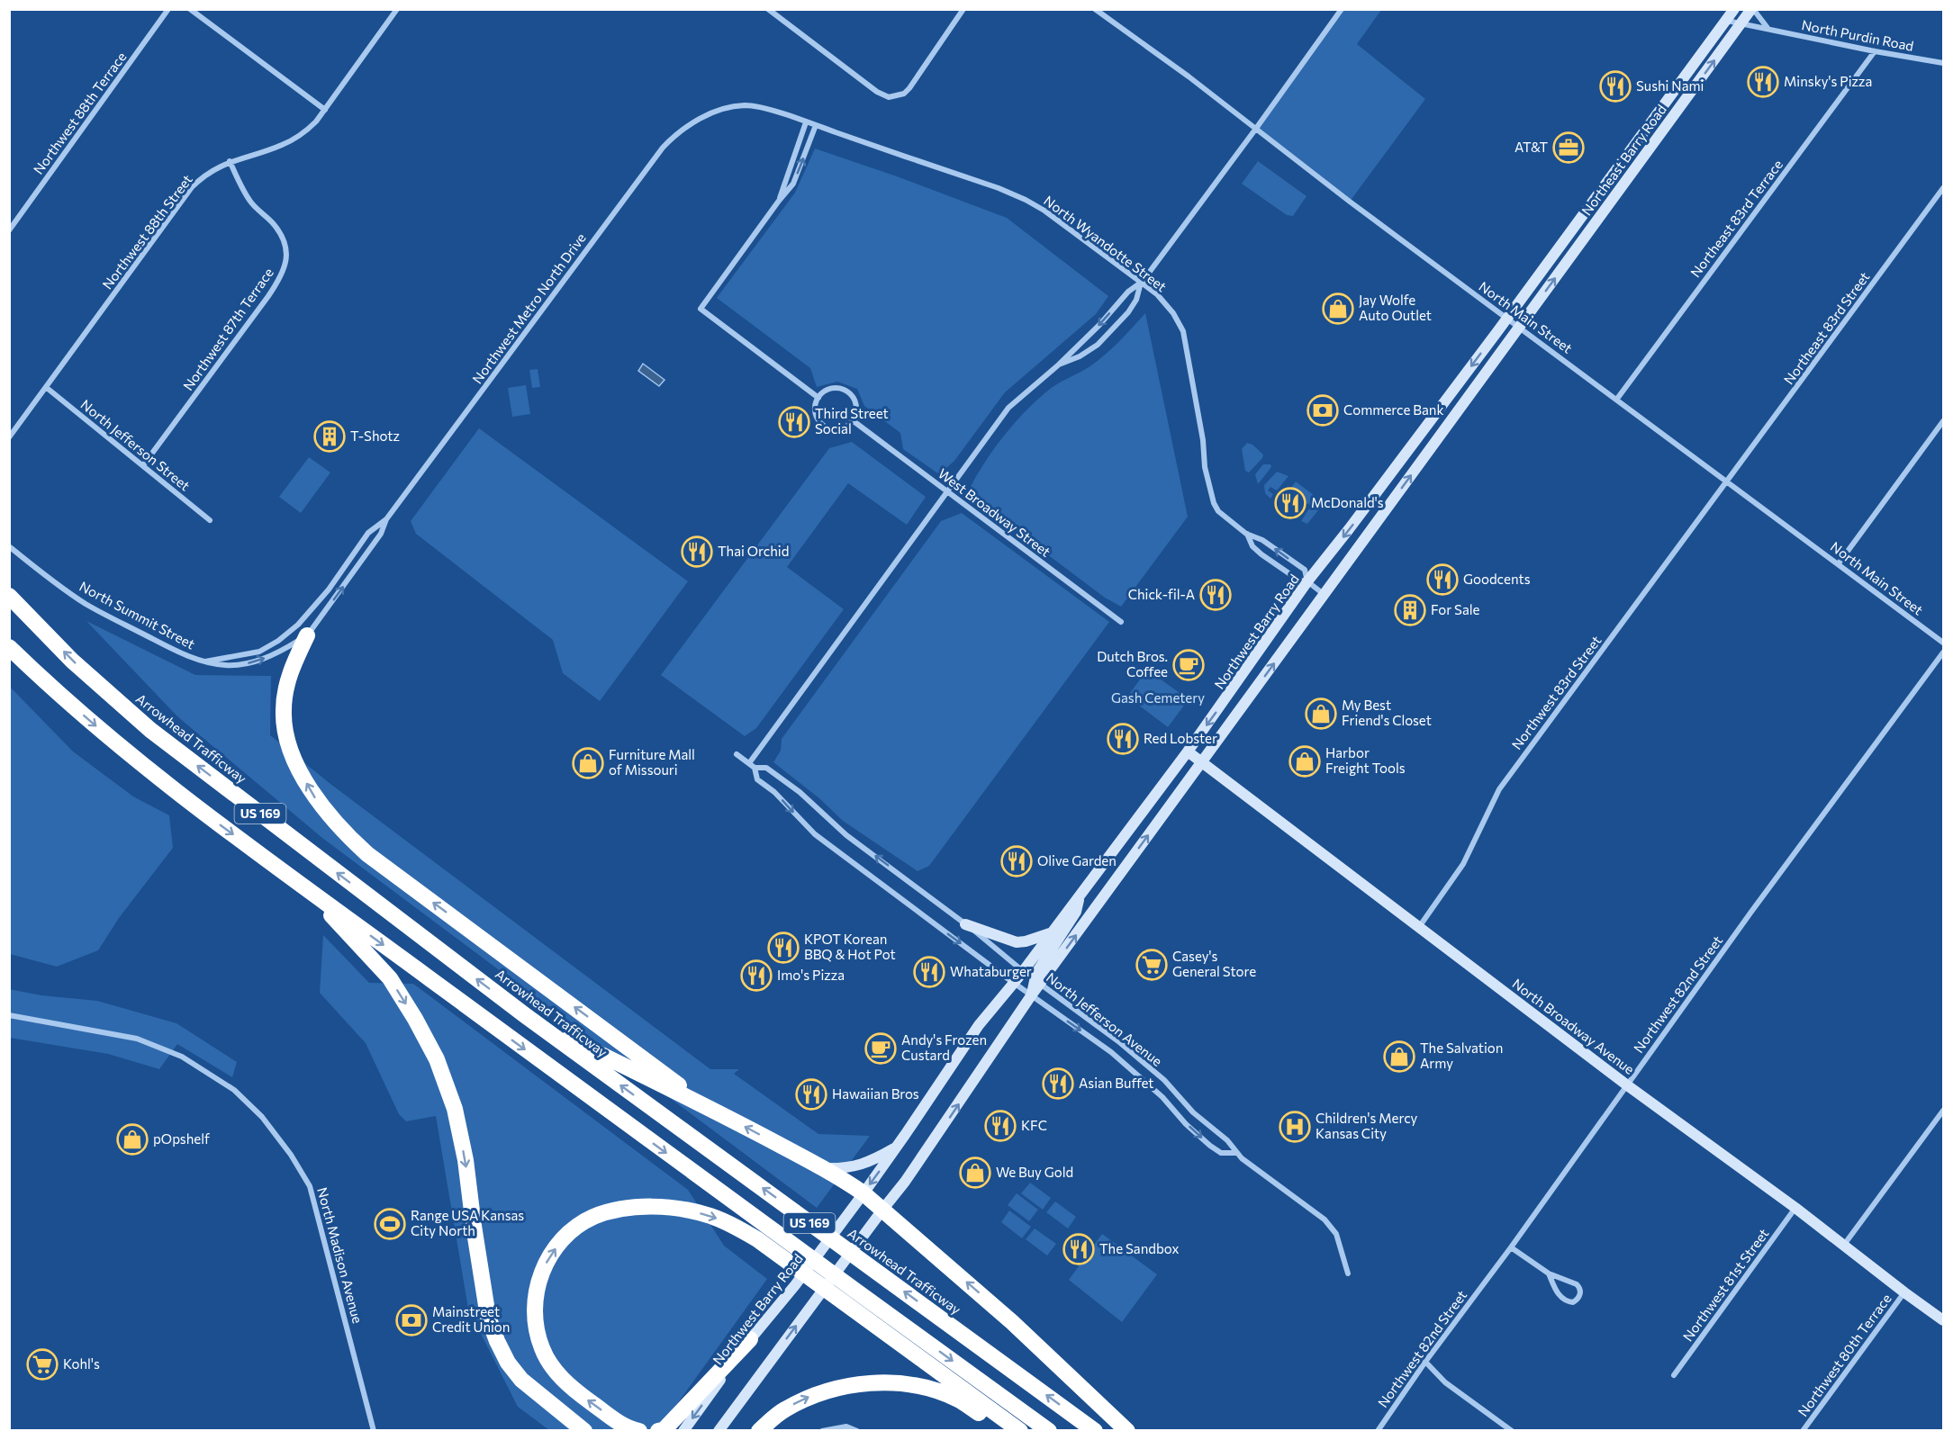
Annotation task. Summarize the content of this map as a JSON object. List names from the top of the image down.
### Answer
{
  "streets": {
    "highway": ["Arrowhead Trafficway", "US 169"],
    "main road": ["Northeast Barry Road", "Northwest Barry Road", "North Broadway Avenue"],
    "street": [
      "North Purdin Road",
      "Northwest 88th Terrace",
      "Northeast 83rd Terrace",
      "Northwest 88th Street",
      "North Wyandotte Street",
      "Northwest Metro North Drive",
      "North Main Street",
      "Northeast 83rd Street",
      "Northwest 87th Terrace",
      "North Jefferson Street",
      "West Broadway Street",
      "North Summit Street",
      "Northwest 83rd Street",
      "Northwest 82nd Street",
      "North Jefferson Avenue",
      "North Madison Avenue",
      "Northwest 81st Street",
      "Northwest 80th Terrace"
    ]
  },
  "crossings": [
    ["North Purdin Road", "Northeast Barry Road"],
    ["North Purdin Road", "Northeast 83rd Terrace"],
    ["Northeast Barry Road", "North Main Street"],
    ["Northeast Barry Road", "Northwest Barry Road"],
    ["Northeast 83rd Terrace", "North Main Street"],
    ["Northwest 88th Street", "Northwest 87th Terrace"],
    ["Northwest 88th Street", "North Jefferson Street"],
    ["North Wyandotte Street", "Northwest Metro North Drive"],
    ["North Wyandotte Street", "Northwest Barry Road"],
    ["Northwest Metro North Drive", "North Summit Street"],
    ["North Main Street", "Northeast 83rd Street"],
    ["North Main Street", "Northwest Barry Road"],
    ["North Main Street", "Northwest 83rd Street"],
    ["Northeast 83rd Street", "Northwest 83rd Street"],
    ["Northwest 87th Terrace", "North Jefferson Street"],
    ["Northwest Barry Road", "North Jefferson Avenue"],
    ["Northwest Barry Road", "North Broadway Avenue"],
    ["Northwest 83rd Street", "North Broadway Avenue"],
    ["Northwest 82nd Street", "North Broadway Avenue"],
    ["North Broadway Avenue", "Northwest 81st Street"],
    ["North Broadway Avenue", "Northwest 80th Terrace"]
  ],
  "parks": ["Gash Cemetery"],
  "places": {
    "restaurant": [
      "Minsky's Pizza",
      "Sushi Nami",
      "Third Street Social",
      "McDonald's",
      "Thai Orchid",
      "Goodcents",
      "Chick-fil-A",
      "Red Lobster",
      "Olive Garden",
      "KPOT Korean BBQ & Hot Pot",
      "Whataburger",
      "Imo's Pizza",
      "Asian Buffet",
      "Hawaiian Bros",
      "KFC",
      "The Sandbox"
    ],
    "office": ["AT&T"],
    "shop": [
      "Jay Wolfe Auto Outlet",
      "My Best Friend's Closet",
      "Harbor Freight Tools",
      "Furniture Mall of Missouri",
      "The Salvation Army",
      "pOpshelf",
      "We Buy Gold"
    ],
    "bank": ["Commerce Bank", "Mainstreet Credit Union"],
    "building": ["T-Shotz", "For Sale"],
    "cafe": ["Dutch Bros. Coffee", "Andy's Frozen Custard"],
    "supermarket": ["Casey's General Store", "Kohl's"],
    "hospital": ["Children's Mercy Kansas City"],
    "sports": ["Range USA Kansas City North"]
  }
}
